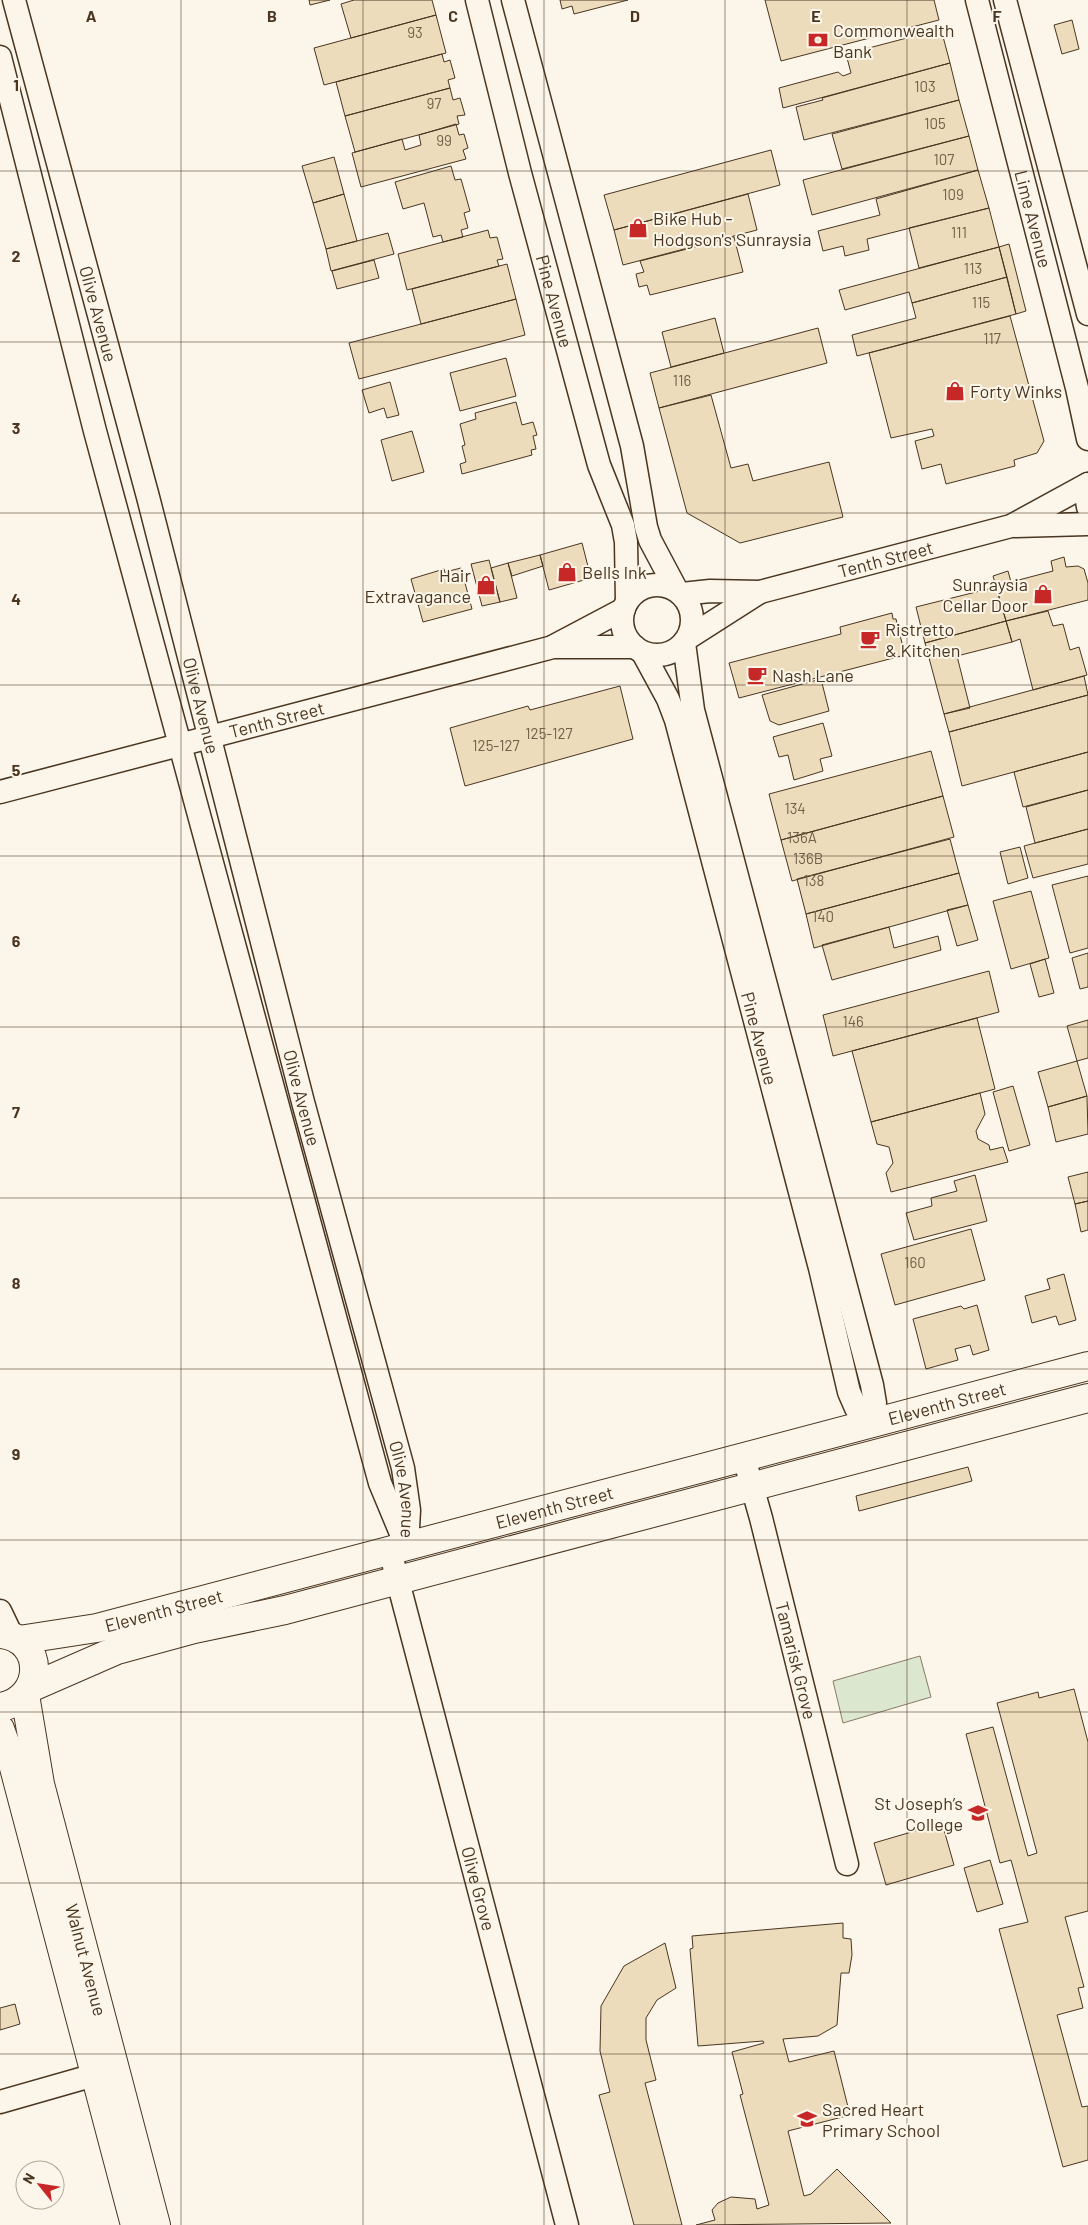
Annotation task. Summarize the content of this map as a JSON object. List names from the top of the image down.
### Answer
{
  "streets": {
    "main road": ["Pine Avenue", "Eleventh Street", "Walnut Avenue"],
    "street": [
      "Lime Avenue",
      "Olive Avenue",
      "Tenth Street",
      "Tamarisk Grove",
      "Olive Grove"
    ]
  },
  "crossings": [
    ["Pine Avenue", "Tenth Street"],
    ["Pine Avenue", "Eleventh Street"],
    ["Olive Avenue", "Tenth Street"],
    ["Olive Avenue", "Eleventh Street"],
    ["Olive Avenue", "Olive Grove"],
    ["Eleventh Street", "Tamarisk Grove"],
    ["Eleventh Street", "Olive Grove"],
    ["Eleventh Street", "Walnut Avenue"]
  ],
  "places": {
    "bank": ["Commonwealth Bank"],
    "shop": [
      "Bike Hub - Hodgson's Sunraysia",
      "Forty Winks",
      "Bells Ink",
      "Hair Extravagance",
      "Sunraysia Cellar Door"
    ],
    "cafe": ["Ristretto & Kitchen", "Nash Lane"],
    "school or university": ["St Joseph’s College", "Sacred Heart Primary School"]
  },
  "house_numbers": [
    "93",
    "103",
    "97",
    "105",
    "99",
    "107",
    "109",
    "111",
    "113",
    "115",
    "117",
    "116",
    "125-127",
    "125-127",
    "134",
    "136A",
    "136B",
    "138",
    "140",
    "146",
    "160"
  ],
  "north": "top left",
  "grid": {
    "columns": [
      "A",
      "B",
      "C",
      "D",
      "E",
      "F"
    ],
    "rows": [
      "1",
      "2",
      "3",
      "4",
      "5",
      "6",
      "7",
      "8",
      "9"
    ]
  }
}
